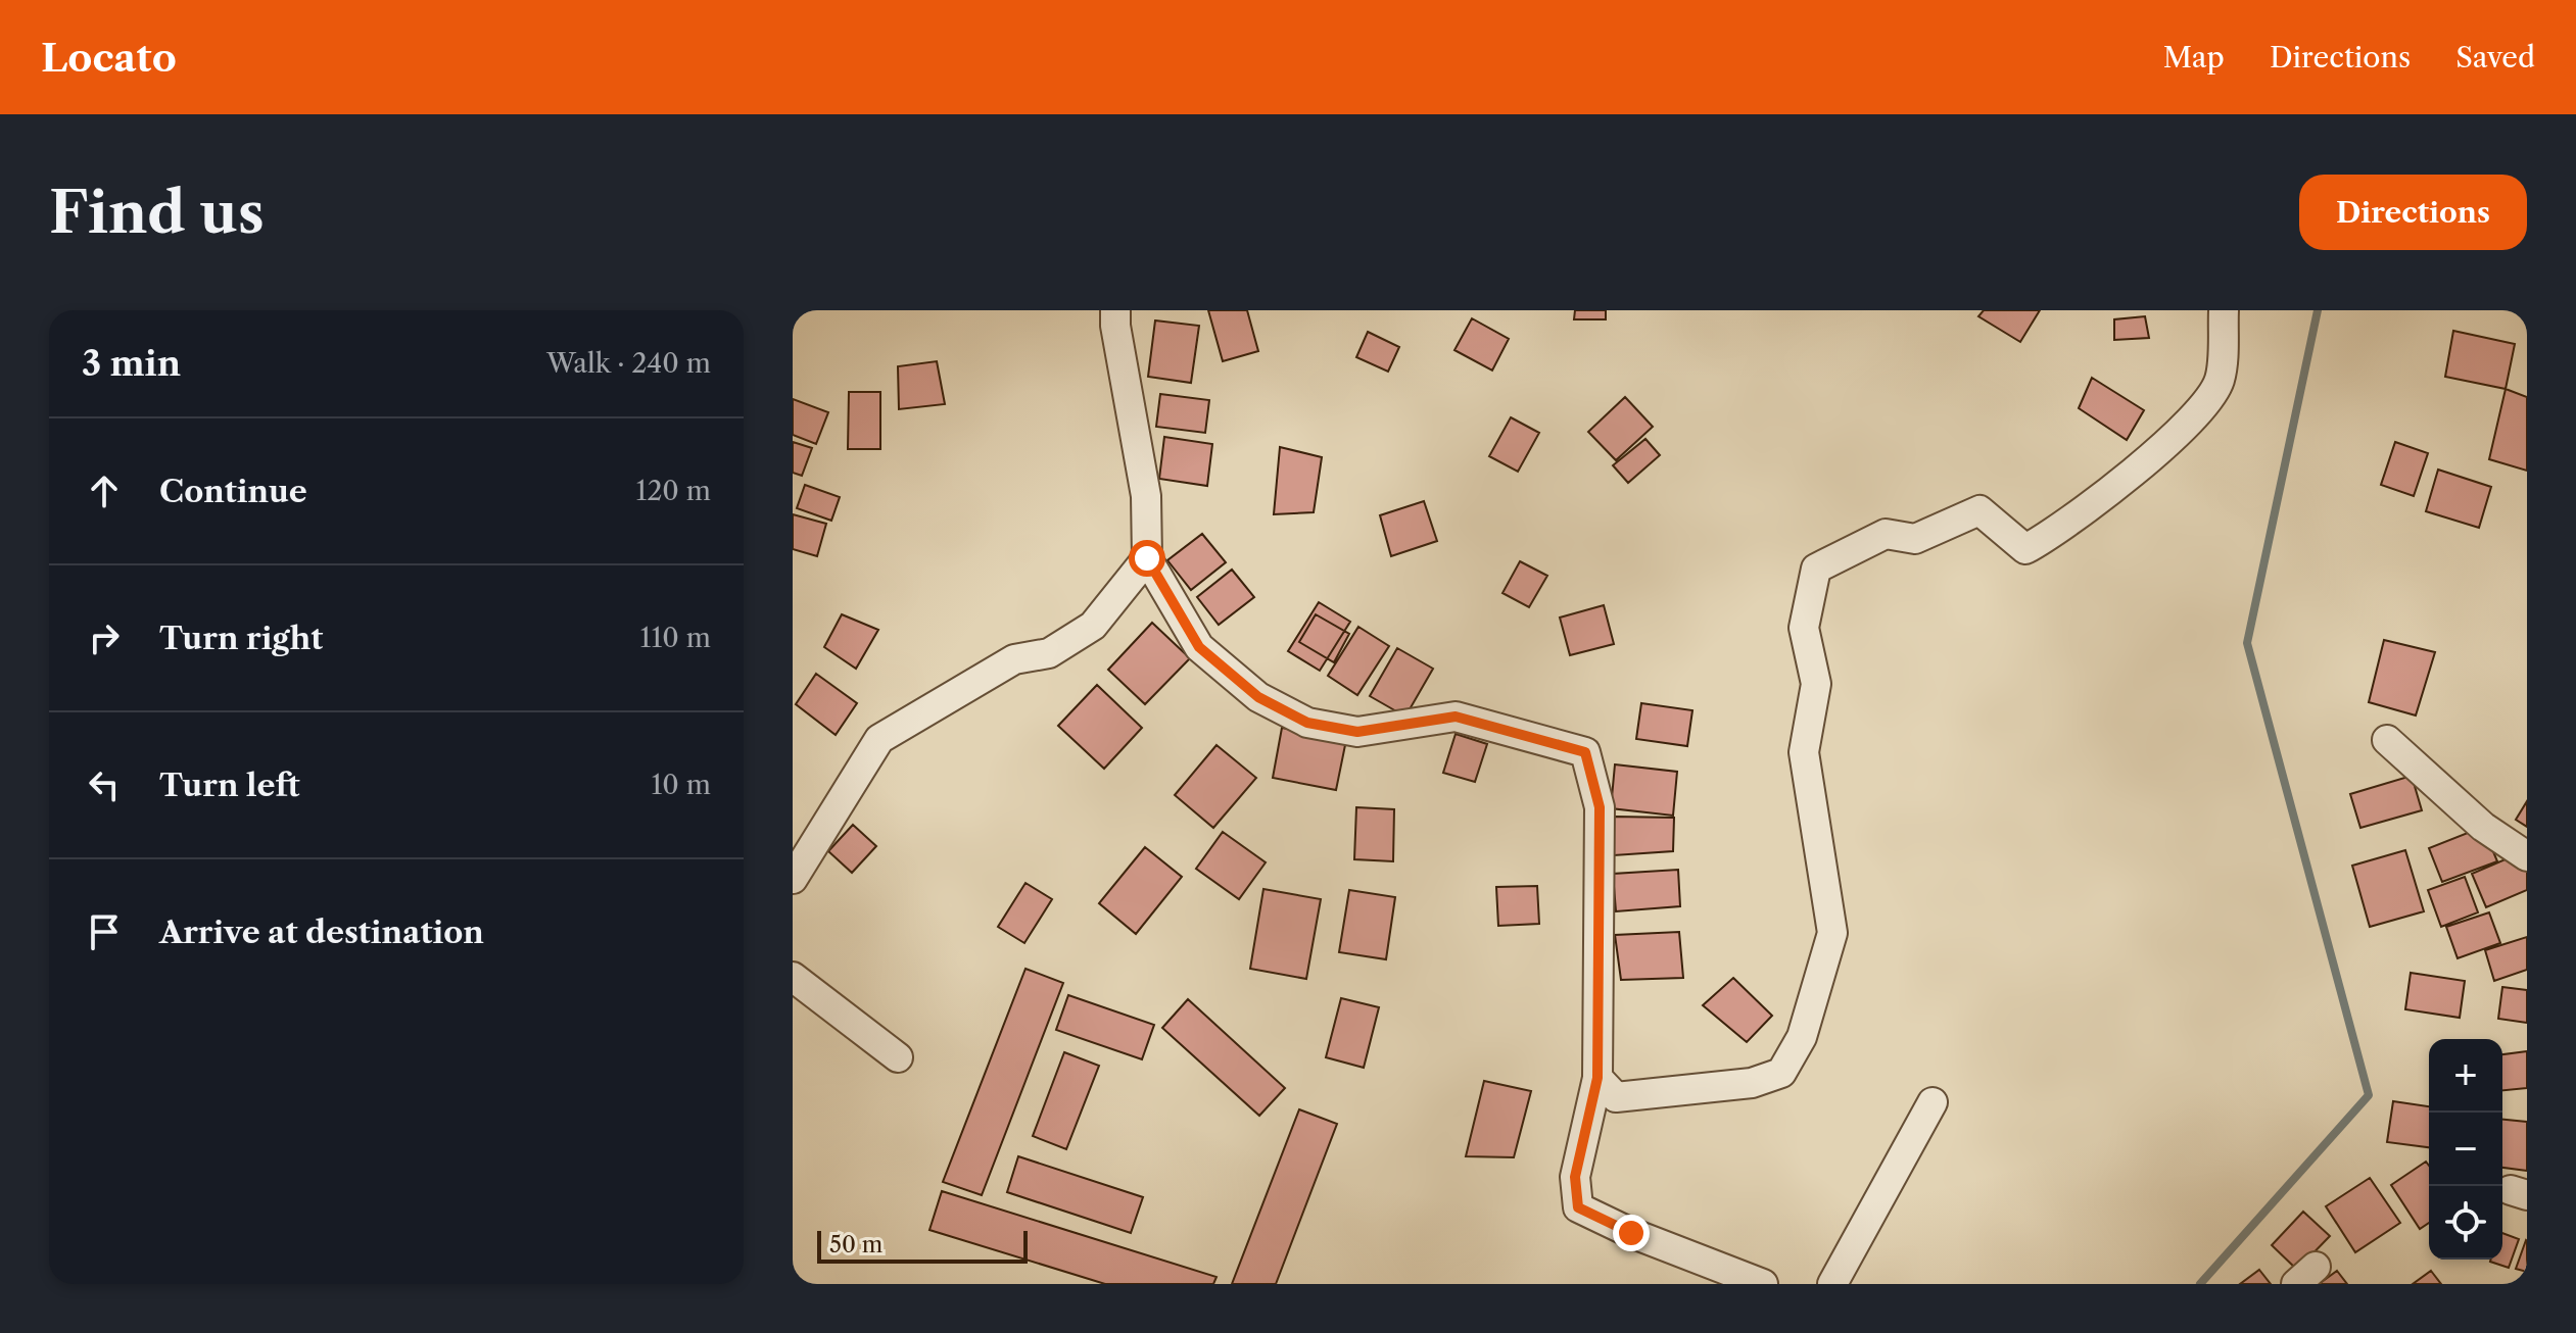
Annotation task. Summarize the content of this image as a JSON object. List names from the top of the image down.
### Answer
{
  "scale_bar": "50 m",
  "page": {
    "header": "Locato",
    "nav": ["Map", "Directions", "Saved"],
    "buttons": "Directions",
    "title": "Find us",
    "heading": ["3 min", "Walk · 240 m"],
    "list": [
      ["Continue", "120 m"],
      ["Turn right", "110 m"],
      ["Turn left", "10 m"],
      "Arrive at destination"
    ],
    "map_buttons": ["+", "−"],
    "scale": "50 m"
  }
}
